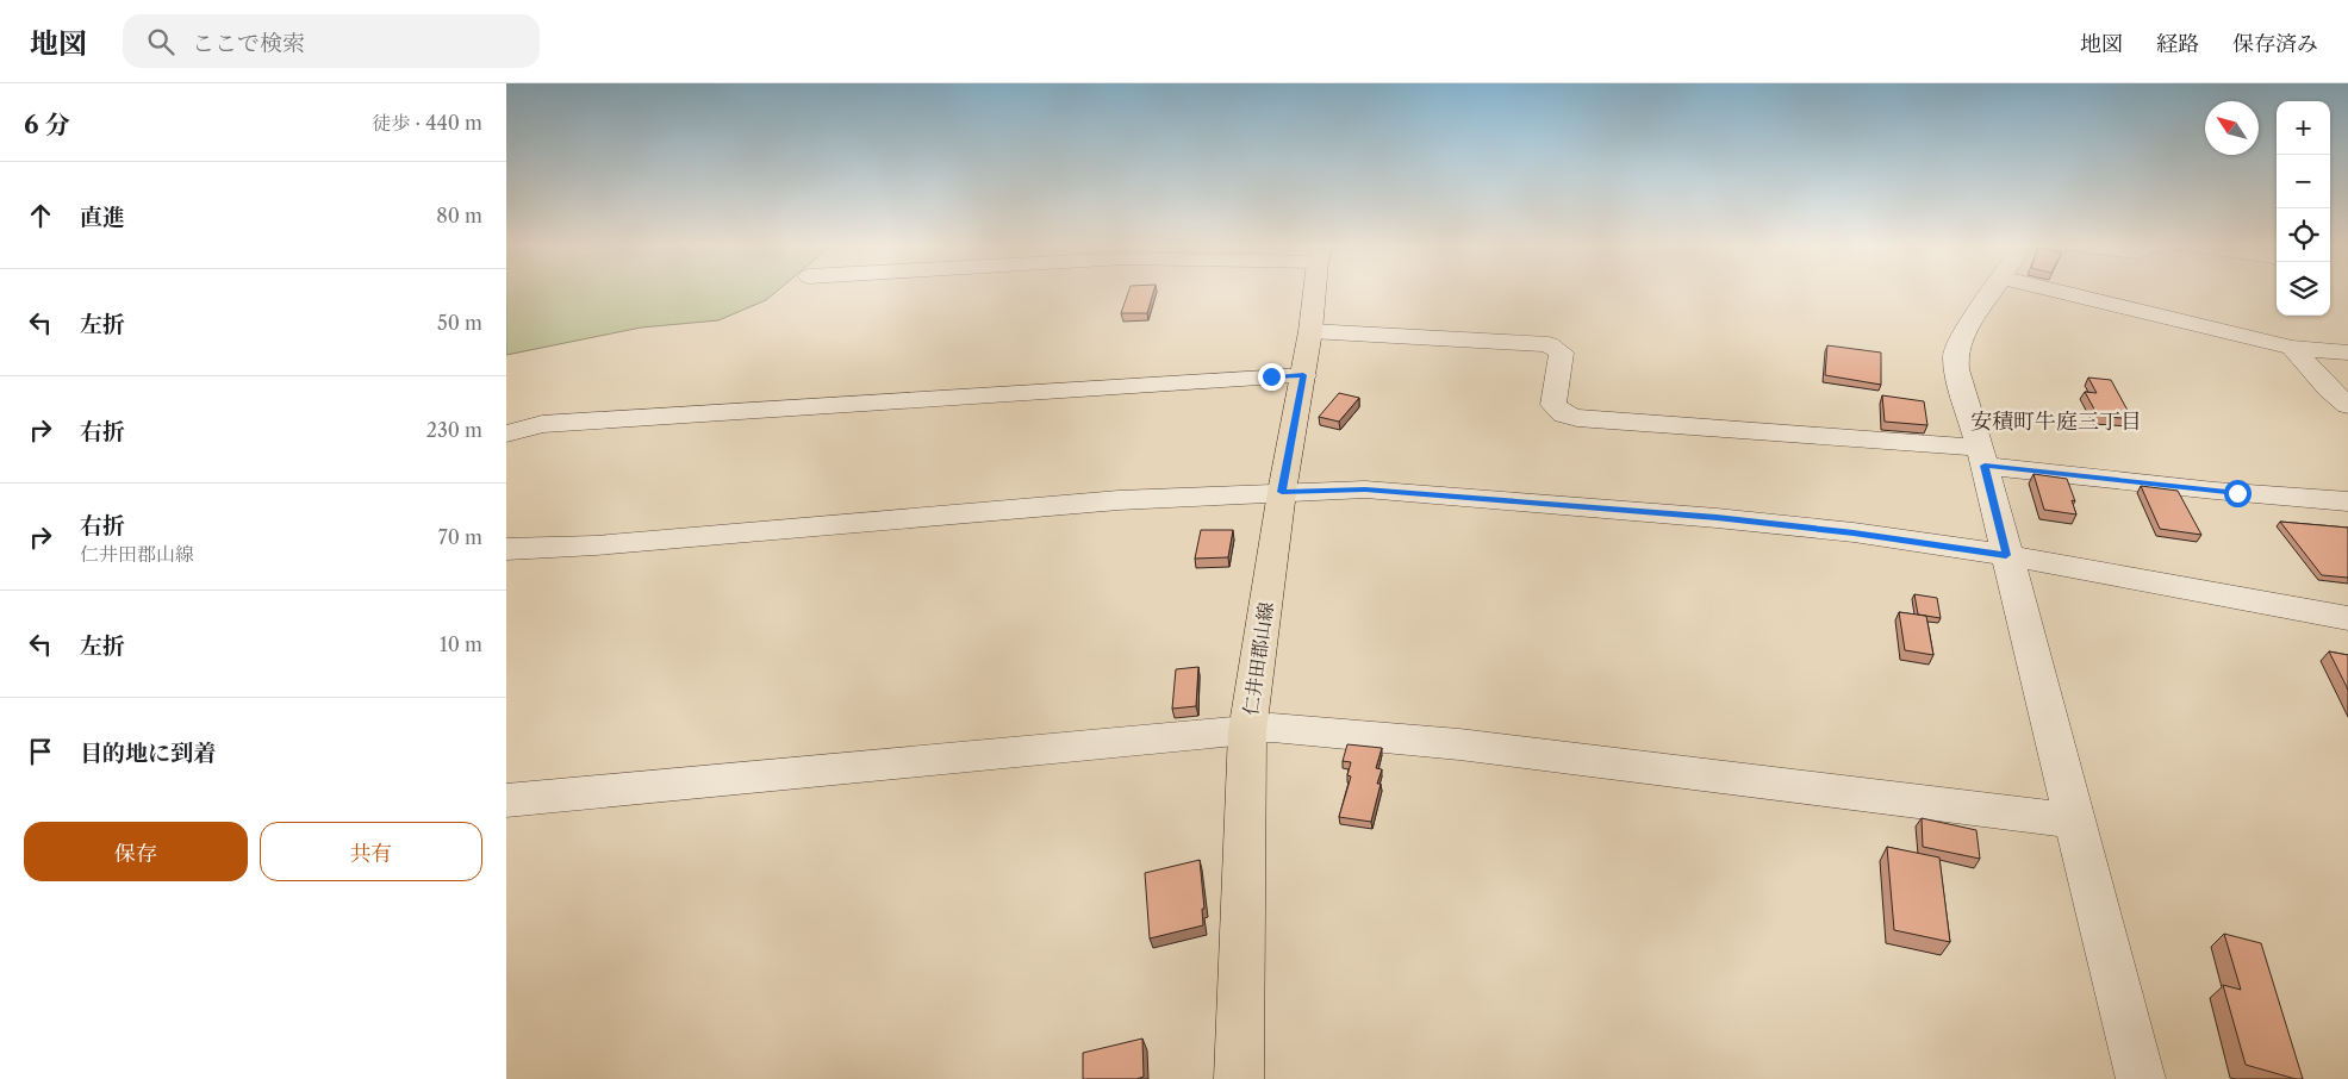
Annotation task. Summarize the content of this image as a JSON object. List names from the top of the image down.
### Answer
{
  "streets": {
    "main road": ["仁井田郡山線"]
  },
  "districts": ["安積町牛庭三丁目"],
  "north": "top left",
  "page": {
    "header": "地図",
    "search": "ここで検索",
    "nav": ["地図", "経路", "保存済み"],
    "heading": ["6 分", "徒歩 · 440 m"],
    "map_buttons": ["+", "−"],
    "list": [
      ["直進", "80 m"],
      ["左折", "50 m"],
      ["右折", "230 m"],
      ["右折", "仁井田郡山線", "70 m"],
      ["左折", "10 m"],
      "目的地に到着"
    ],
    "buttons": ["保存", "共有"]
  }
}
